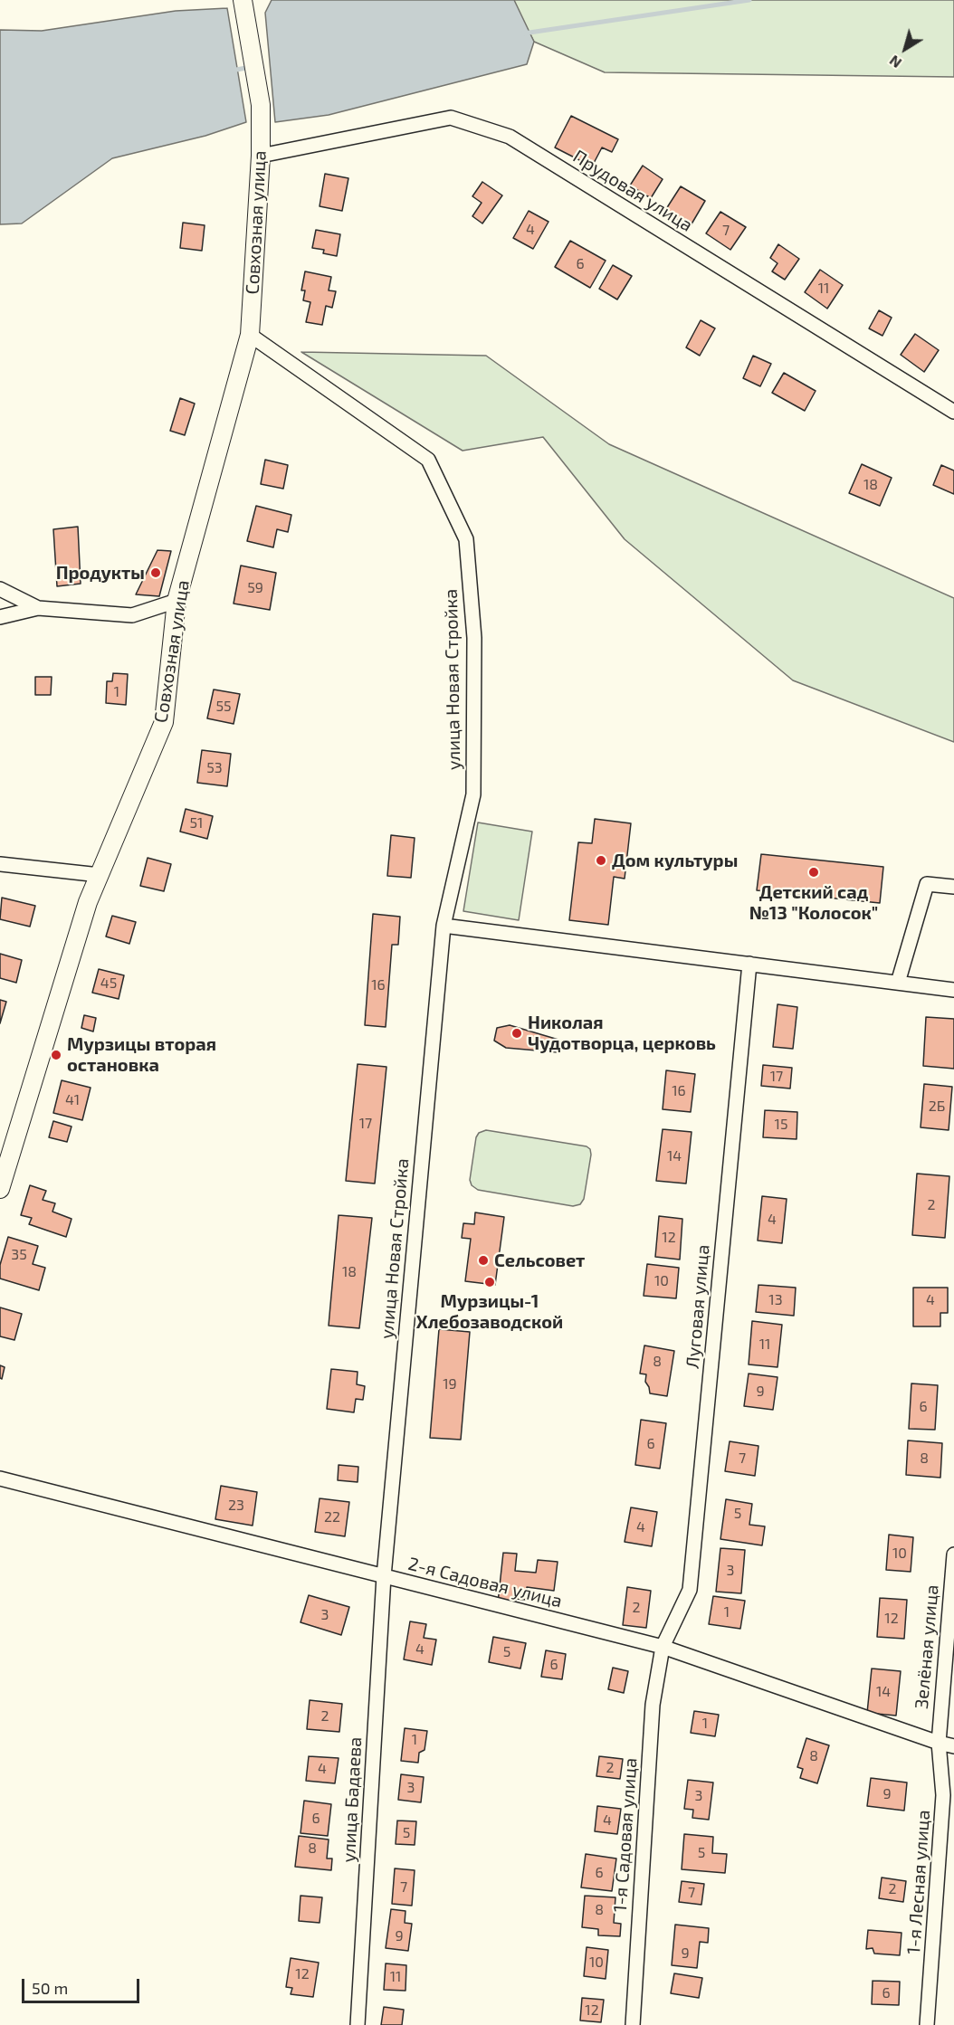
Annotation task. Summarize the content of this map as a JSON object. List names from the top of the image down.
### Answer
{
  "streets": {
    "street": [
      "Прудовая улица",
      "Совхозная улица",
      "улица Новая Стройка",
      "Луговая улица",
      "2-я Садовая улица",
      "Зелёная улица",
      "улица Бадаева",
      "1-я Садовая улица",
      "1-я Лесная улица"
    ]
  },
  "crossings": [
    ["Прудовая улица", "Совхозная улица"],
    ["Совхозная улица", "улица Новая Стройка"],
    ["улица Новая Стройка", "2-я Садовая улица"],
    ["улица Новая Стройка", "улица Бадаева"],
    ["Луговая улица", "2-я Садовая улица"],
    ["Луговая улица", "1-я Садовая улица"],
    ["2-я Садовая улица", "Зелёная улица"],
    ["2-я Садовая улица", "улица Бадаева"],
    ["2-я Садовая улица", "1-я Садовая улица"],
    ["2-я Садовая улица", "1-я Лесная улица"],
    ["Зелёная улица", "1-я Лесная улица"]
  ],
  "places": [
    "Продукты",
    "Дом культуры",
    "Детский сад №13 \"Колосок\"",
    "Николая Чудотворца, церковь",
    "Мурзицы вторая остановка",
    "Сельсовет",
    "Мурзицы-1 Хлебозаводской"
  ],
  "house_numbers": [
    "4",
    "7",
    "6",
    "11",
    "18",
    "59",
    "1",
    "55",
    "53",
    "51",
    "45",
    "16",
    "17",
    "16",
    "41",
    "2Б",
    "17",
    "15",
    "14",
    "2",
    "4",
    "12",
    "35",
    "18",
    "10",
    "13",
    "4",
    "11",
    "8",
    "19",
    "9",
    "6",
    "6",
    "7",
    "8",
    "23",
    "5",
    "22",
    "4",
    "10",
    "3",
    "2",
    "1",
    "3",
    "12",
    "4",
    "5",
    "6",
    "14",
    "2",
    "1",
    "1",
    "8",
    "2",
    "4",
    "3",
    "9",
    "3",
    "6",
    "4",
    "5",
    "8",
    "5",
    "6",
    "7",
    "2",
    "7",
    "8",
    "9",
    "9",
    "10",
    "12",
    "11",
    "6",
    "12"
  ],
  "scale_bar": "50 m",
  "north": "bottom left"
}
